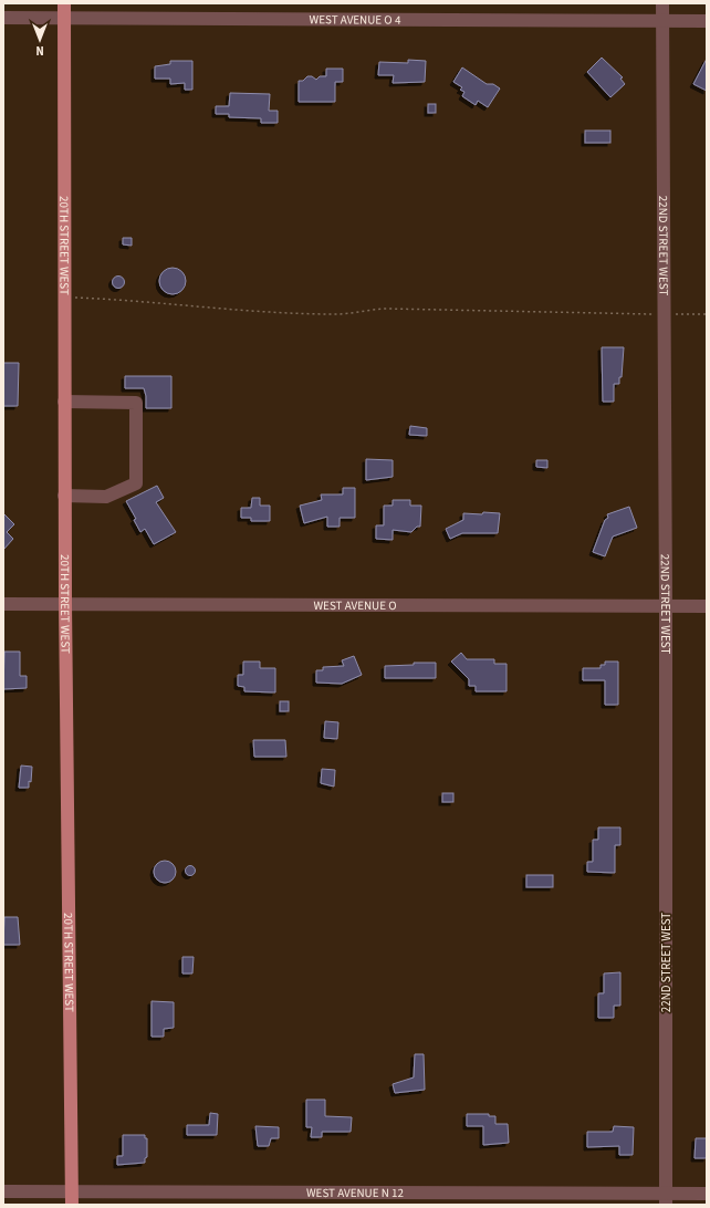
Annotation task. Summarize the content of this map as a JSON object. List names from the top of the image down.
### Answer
{
  "streets": {
    "main road": ["20TH STREET WEST"],
    "street": [
      "WEST AVENUE O 4",
      "22ND STREET WEST",
      "WEST AVENUE O",
      "WEST AVENUE N 12"
    ]
  },
  "crossings": [
    ["WEST AVENUE O 4", "20TH STREET WEST"],
    ["WEST AVENUE O 4", "22ND STREET WEST"],
    ["20TH STREET WEST", "WEST AVENUE O"],
    ["20TH STREET WEST", "WEST AVENUE N 12"],
    ["22ND STREET WEST", "WEST AVENUE O"],
    ["22ND STREET WEST", "WEST AVENUE N 12"]
  ],
  "north": "bottom"
}
